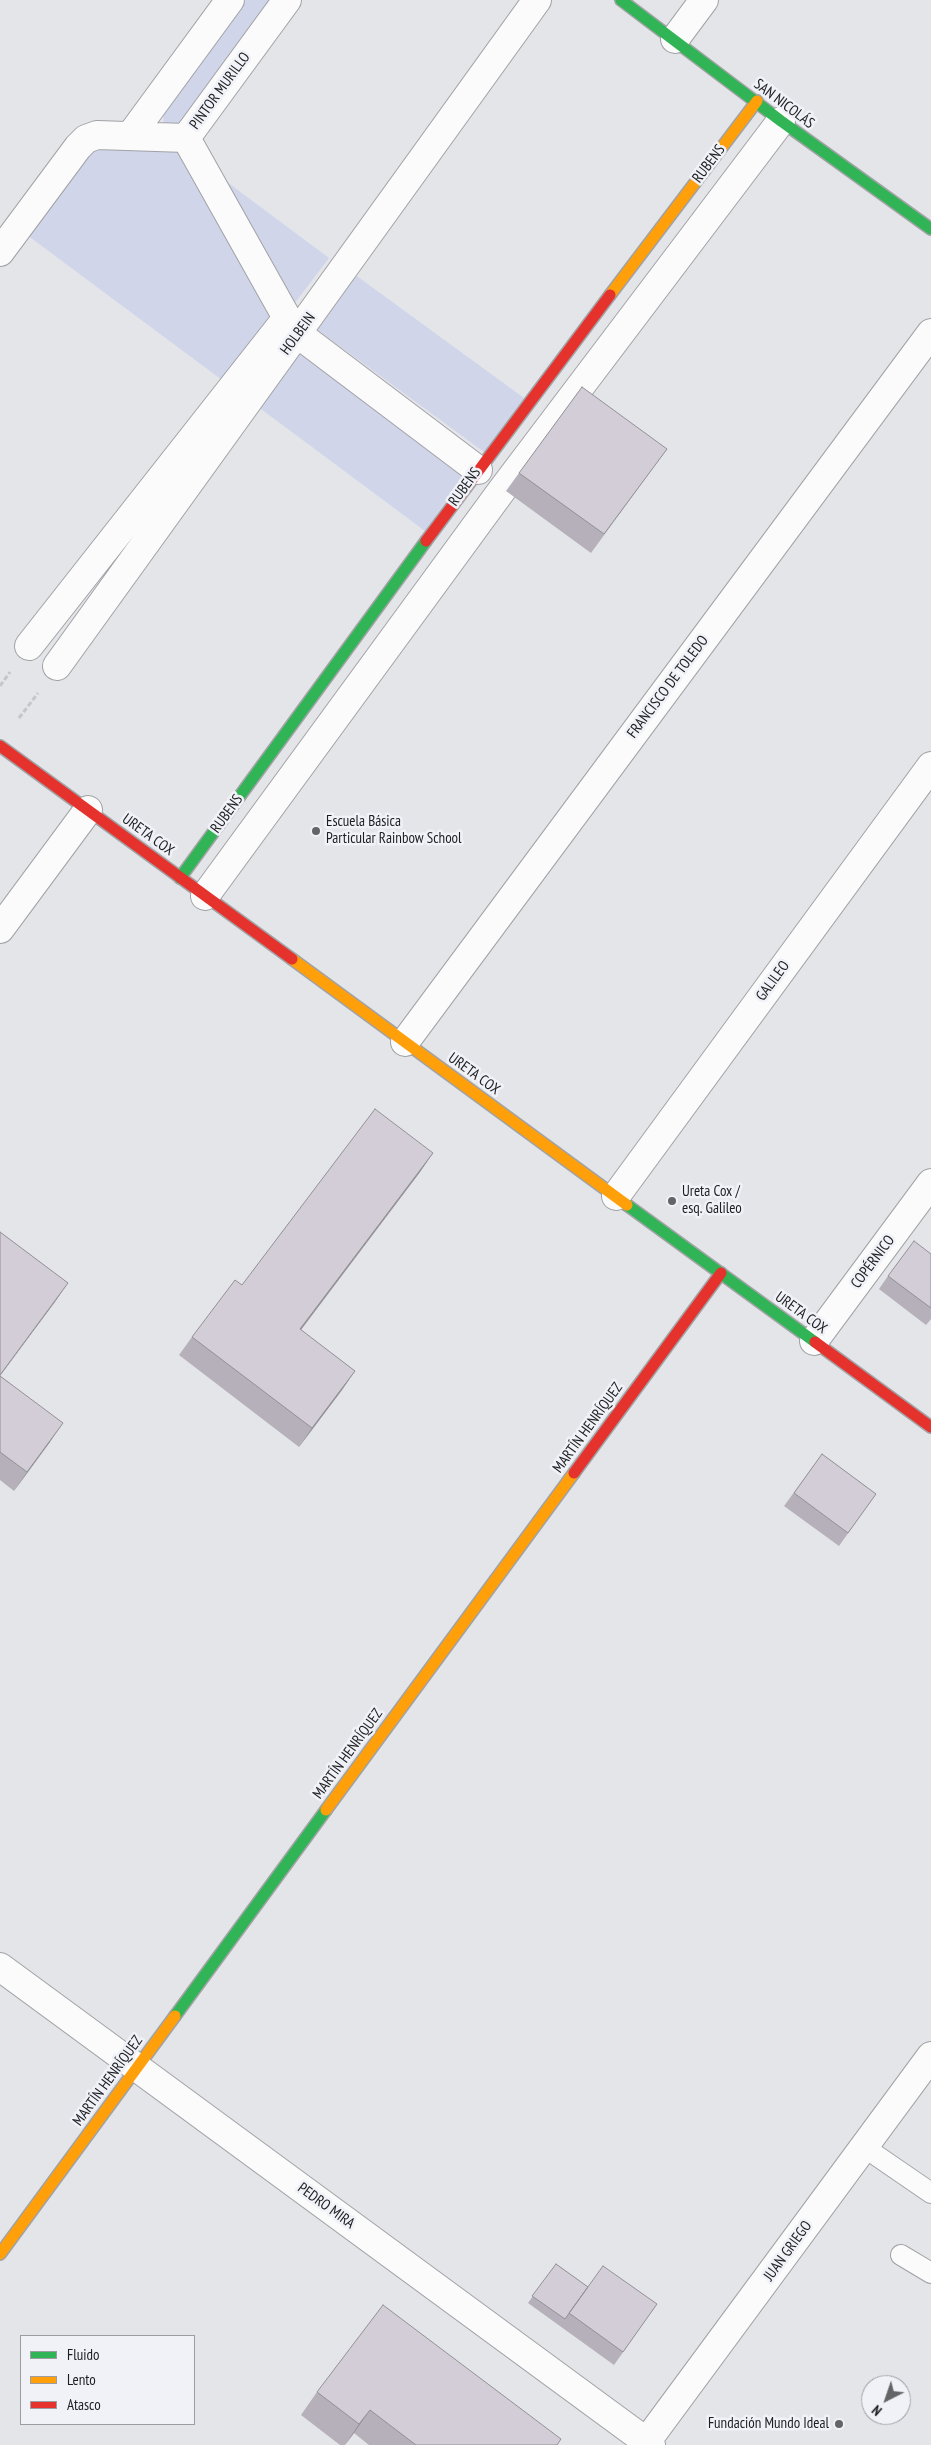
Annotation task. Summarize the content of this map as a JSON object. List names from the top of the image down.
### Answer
{
  "streets": {
    "street": [
      "PINTOR MURILLO",
      "SAN NICOLÁS",
      "RUBENS",
      "HOLBEIN",
      "FRANCISCO DE TOLEDO",
      "URETA COX",
      "GALILEO",
      "COPÉRNICO",
      "MARTÍN HENRÍQUEZ",
      "PEDRO MIRA",
      "JUAN GRIEGO"
    ]
  },
  "crossings": [
    ["SAN NICOLÁS", "RUBENS"],
    ["RUBENS", "URETA COX"],
    ["FRANCISCO DE TOLEDO", "URETA COX"],
    ["URETA COX", "GALILEO"],
    ["URETA COX", "COPÉRNICO"],
    ["URETA COX", "MARTÍN HENRÍQUEZ"],
    ["MARTÍN HENRÍQUEZ", "PEDRO MIRA"],
    ["PEDRO MIRA", "JUAN GRIEGO"]
  ],
  "places": ["Escuela Básica Particular Rainbow School", "Ureta Cox / esq. Galileo", "Fundación Mundo Ideal"],
  "legend": ["Fluido", "Lento", "Atasco"],
  "north": "bottom left"
}
